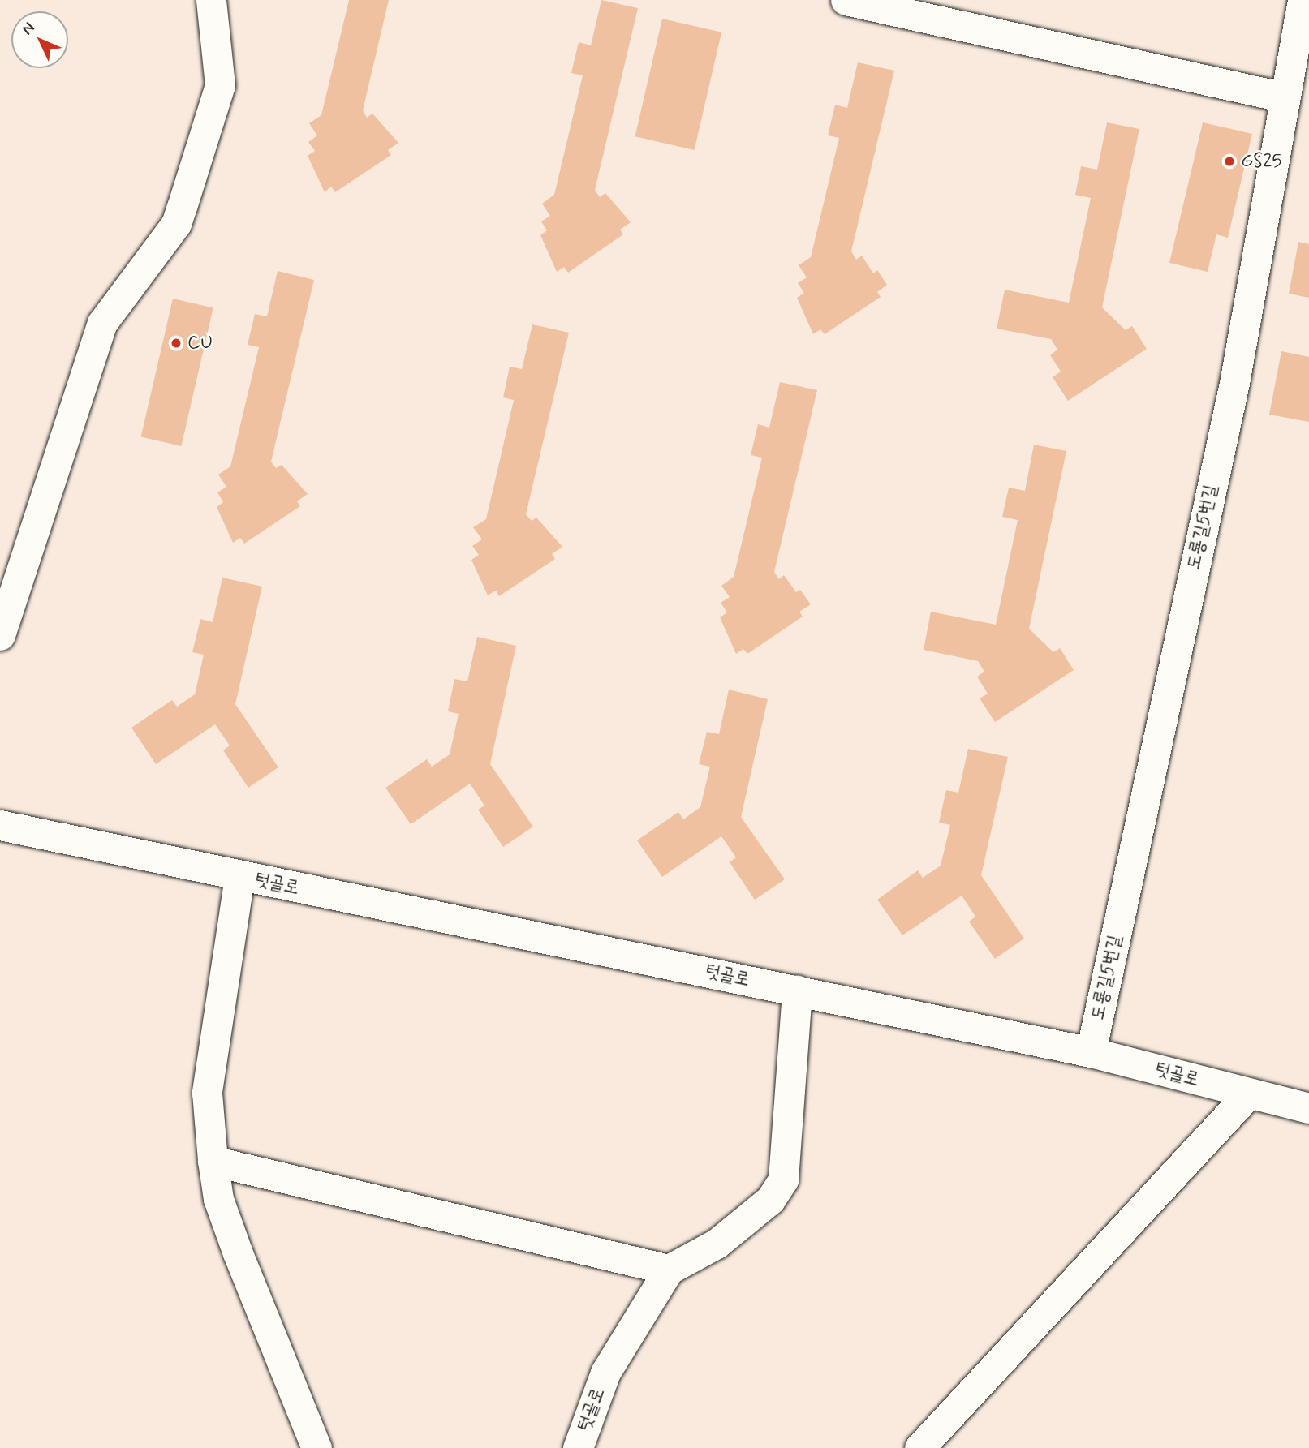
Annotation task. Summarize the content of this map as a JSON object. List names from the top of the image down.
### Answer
{
  "streets": {
    "street": ["도룡길5번길", "텃골로"]
  },
  "crossings": [
    ["도룡길5번길", "텃골로"]
  ],
  "places": ["GS25", "CU"],
  "north": "top left"
}
